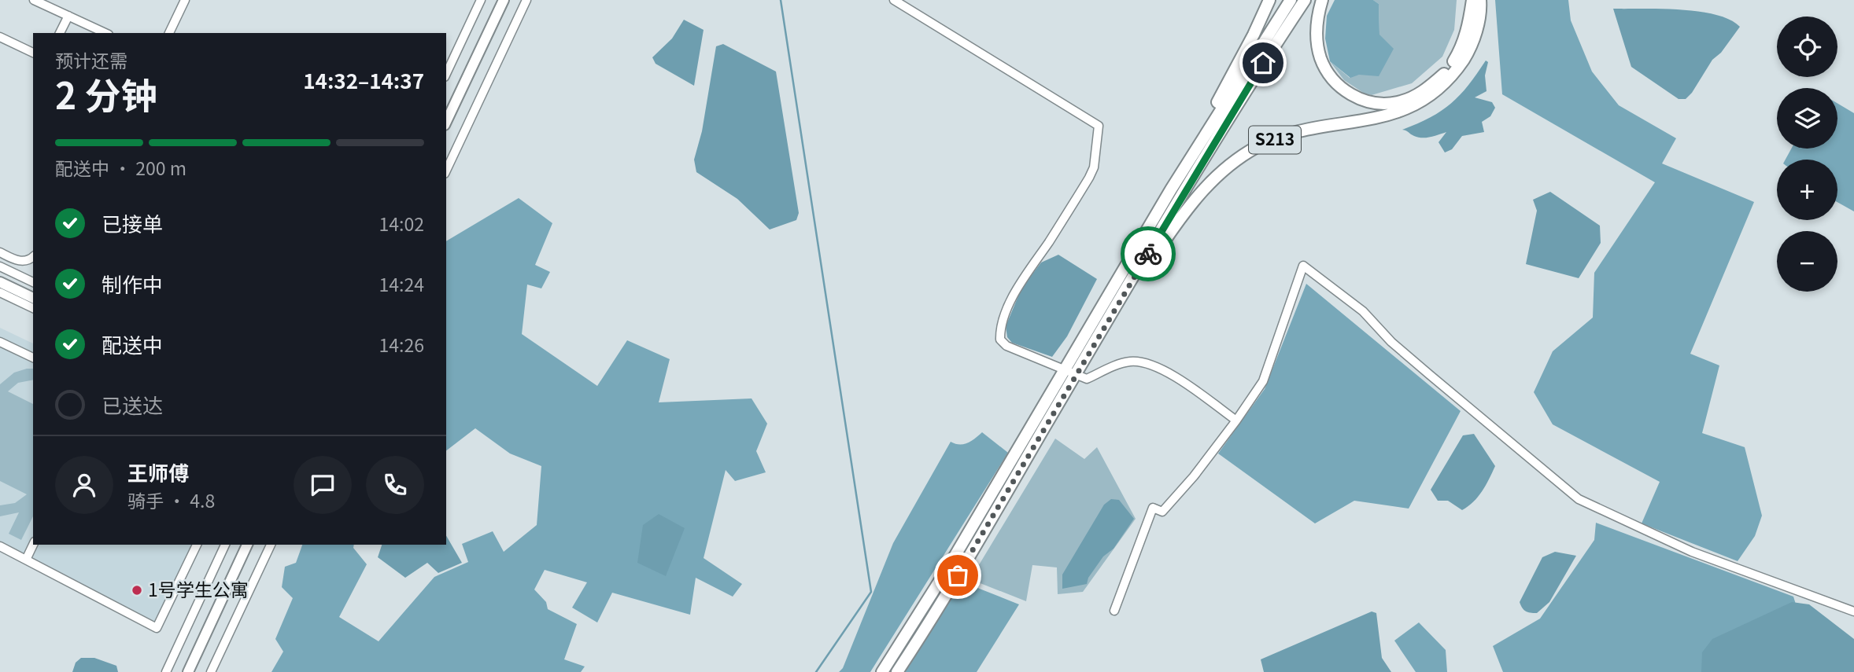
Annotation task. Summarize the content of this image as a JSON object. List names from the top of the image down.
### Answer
{
  "streets": {
    "highway": ["S213"]
  },
  "places": ["1号学生公寓"],
  "page": {
    "map_buttons": ["+", "−"],
    "heading": ["2 分钟", "预计还需", "14:32–14:37"],
    "panel": ["王师傅", "骑手 · 4.8"],
    "bar": "配送中 · 200 m",
    "list": [
      ["已接单", "14:02"],
      ["制作中", "14:24"],
      ["配送中", "14:26"],
      "已送达"
    ]
  }
}
